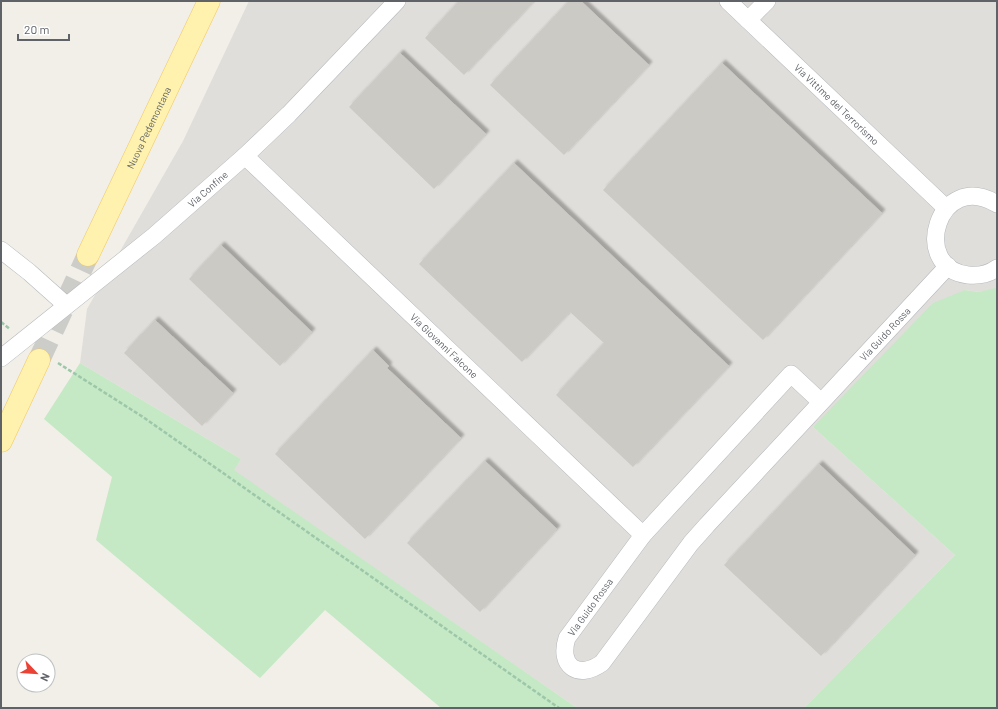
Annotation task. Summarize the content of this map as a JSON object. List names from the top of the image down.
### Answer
{
  "streets": {
    "main road": ["Nuova Pedemontana"],
    "street": [
      "Via Vittime del Terrorismo",
      "Via Confine",
      "Via Guido Rossa",
      "Via Giovanni Falcone"
    ]
  },
  "crossings": [
    ["Via Confine", "Via Giovanni Falcone"],
    ["Via Guido Rossa", "Via Giovanni Falcone"]
  ],
  "scale_bar": "20 m",
  "north": "bottom right"
}
